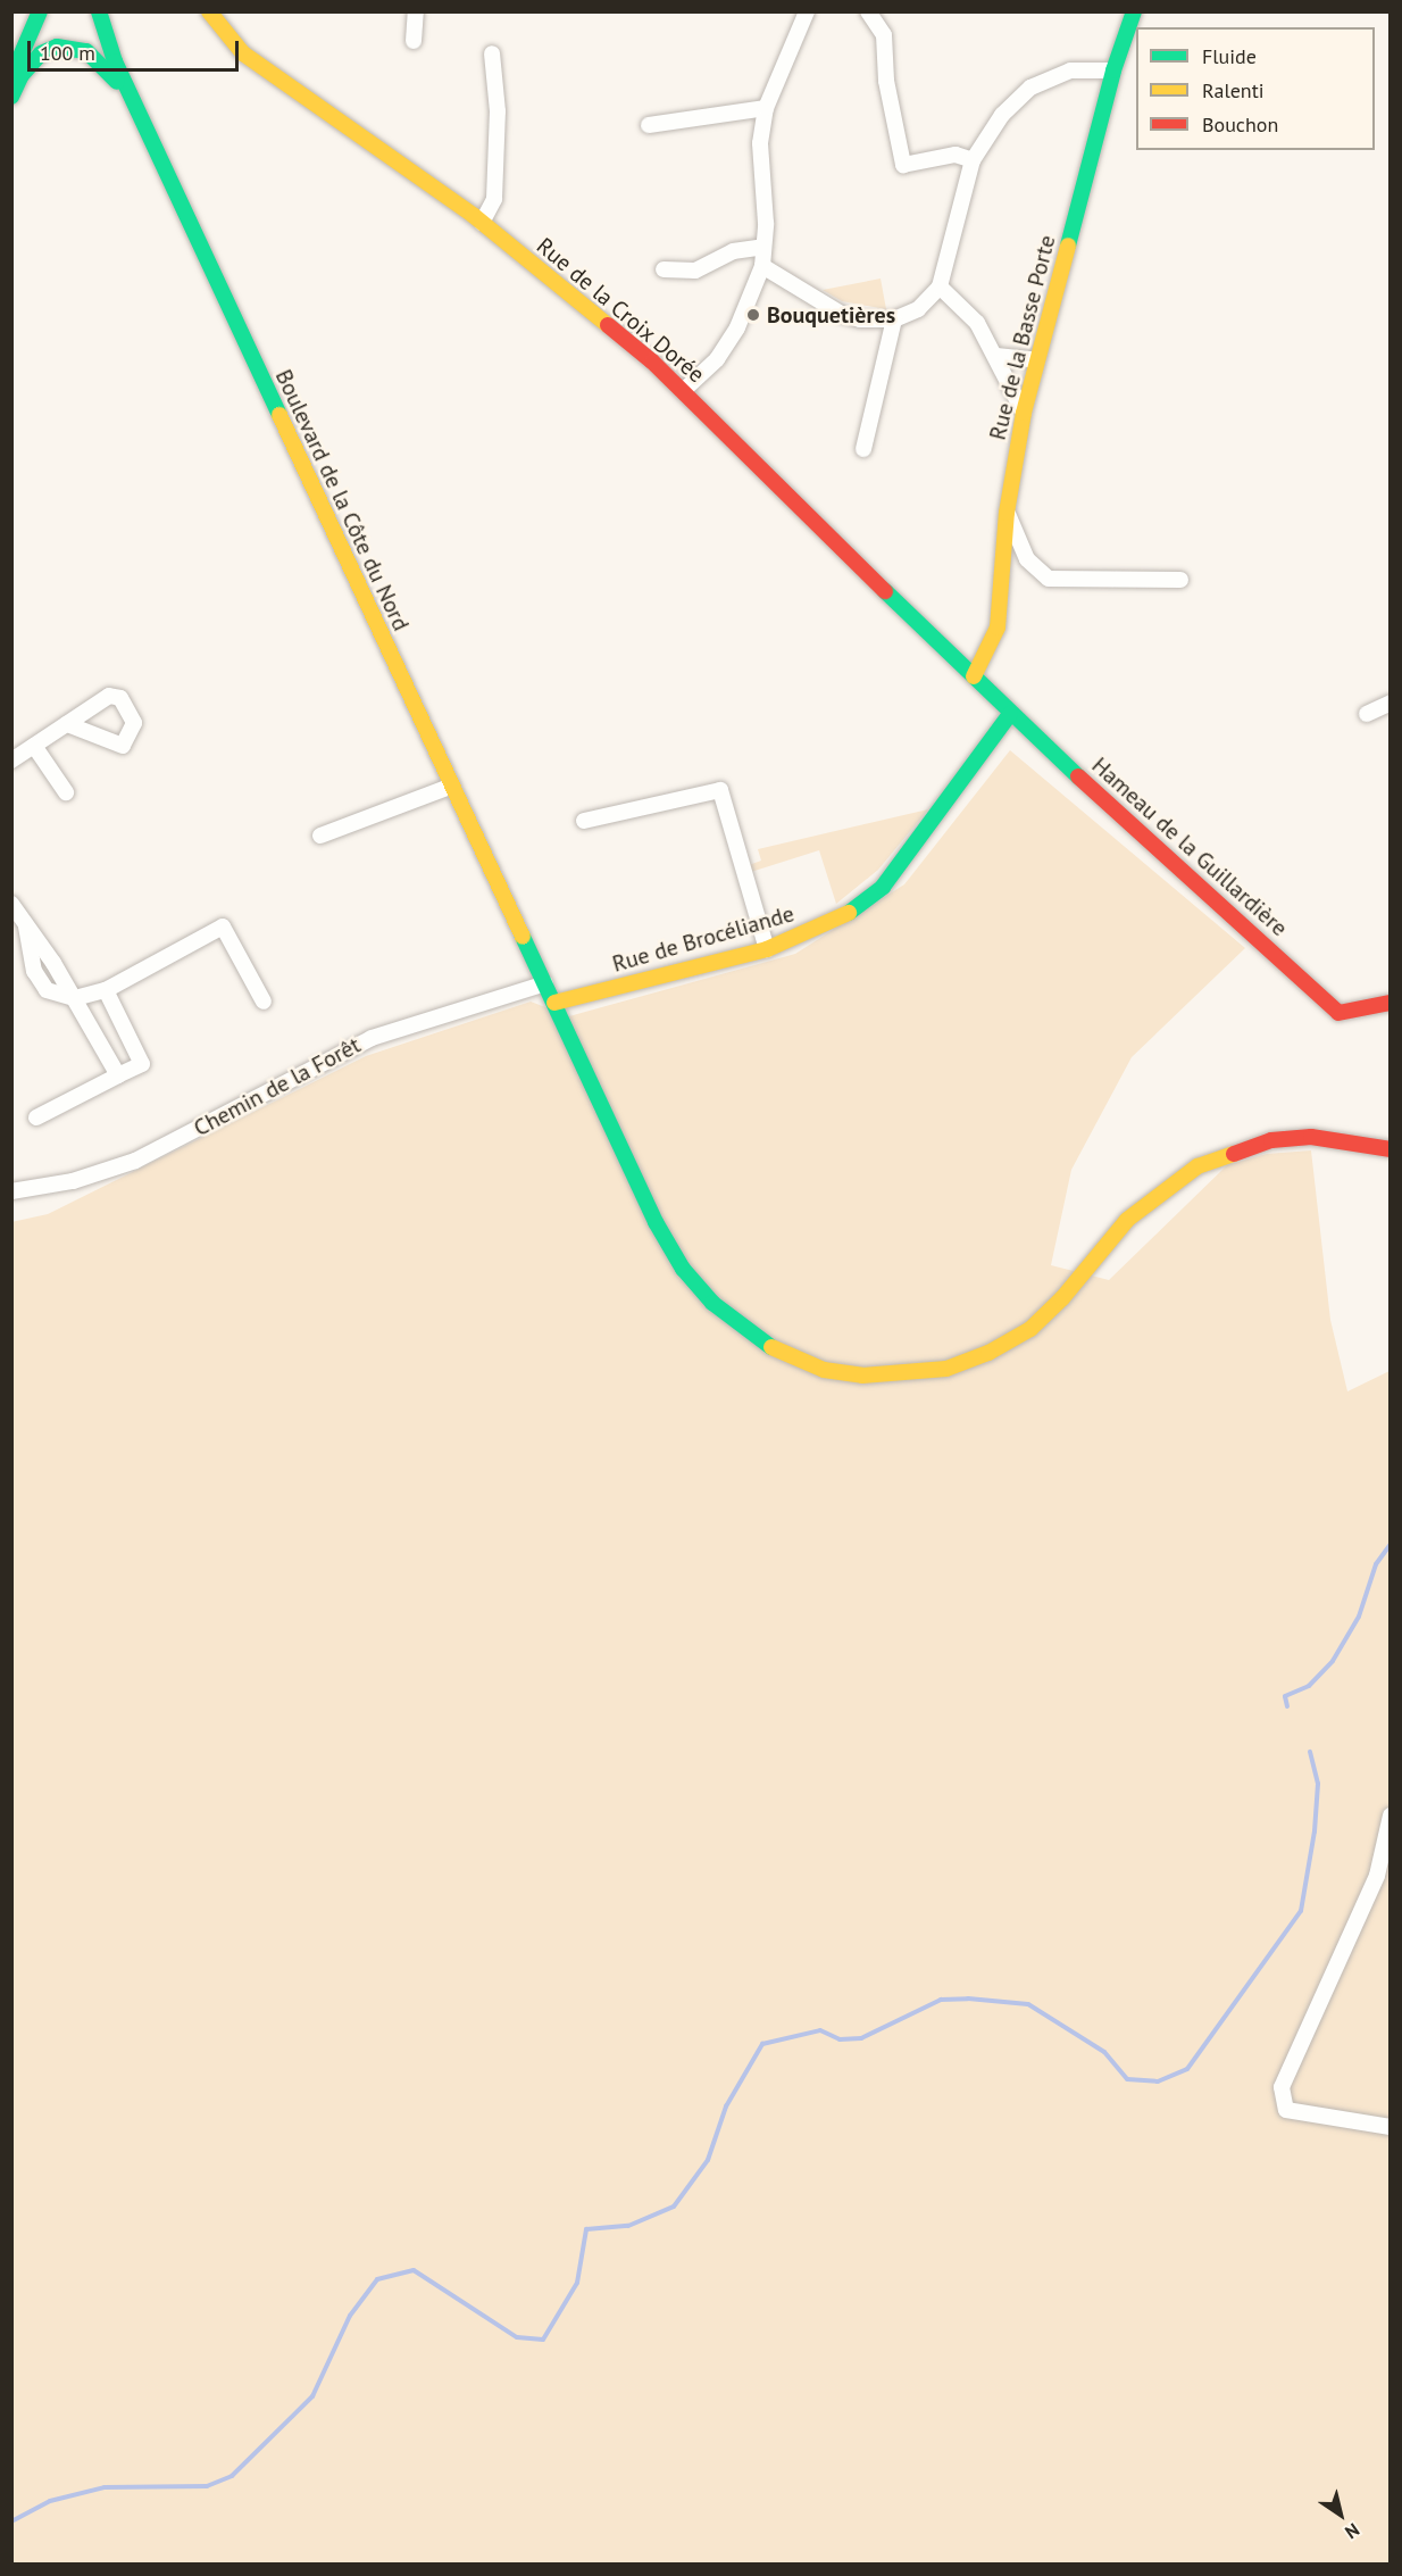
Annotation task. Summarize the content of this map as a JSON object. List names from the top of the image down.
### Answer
{
  "streets": {
    "street": [
      "Rue de la Croix Dorée",
      "Rue de la Basse Porte",
      "Boulevard de la Côte du Nord",
      "Hameau de la Guillardière",
      "Rue de Brocéliande",
      "Chemin de la Forêt"
    ]
  },
  "crossings": [
    ["Rue de la Croix Dorée", "Rue de la Basse Porte"],
    ["Rue de la Croix Dorée", "Hameau de la Guillardière"],
    ["Rue de la Basse Porte", "Hameau de la Guillardière"],
    ["Boulevard de la Côte du Nord", "Rue de Brocéliande"],
    ["Boulevard de la Côte du Nord", "Chemin de la Forêt"],
    ["Hameau de la Guillardière", "Rue de Brocéliande"]
  ],
  "places": ["Bouquetières"],
  "legend": ["Fluide", "Ralenti", "Bouchon"],
  "scale_bar": "100 m",
  "north": "bottom right"
}
